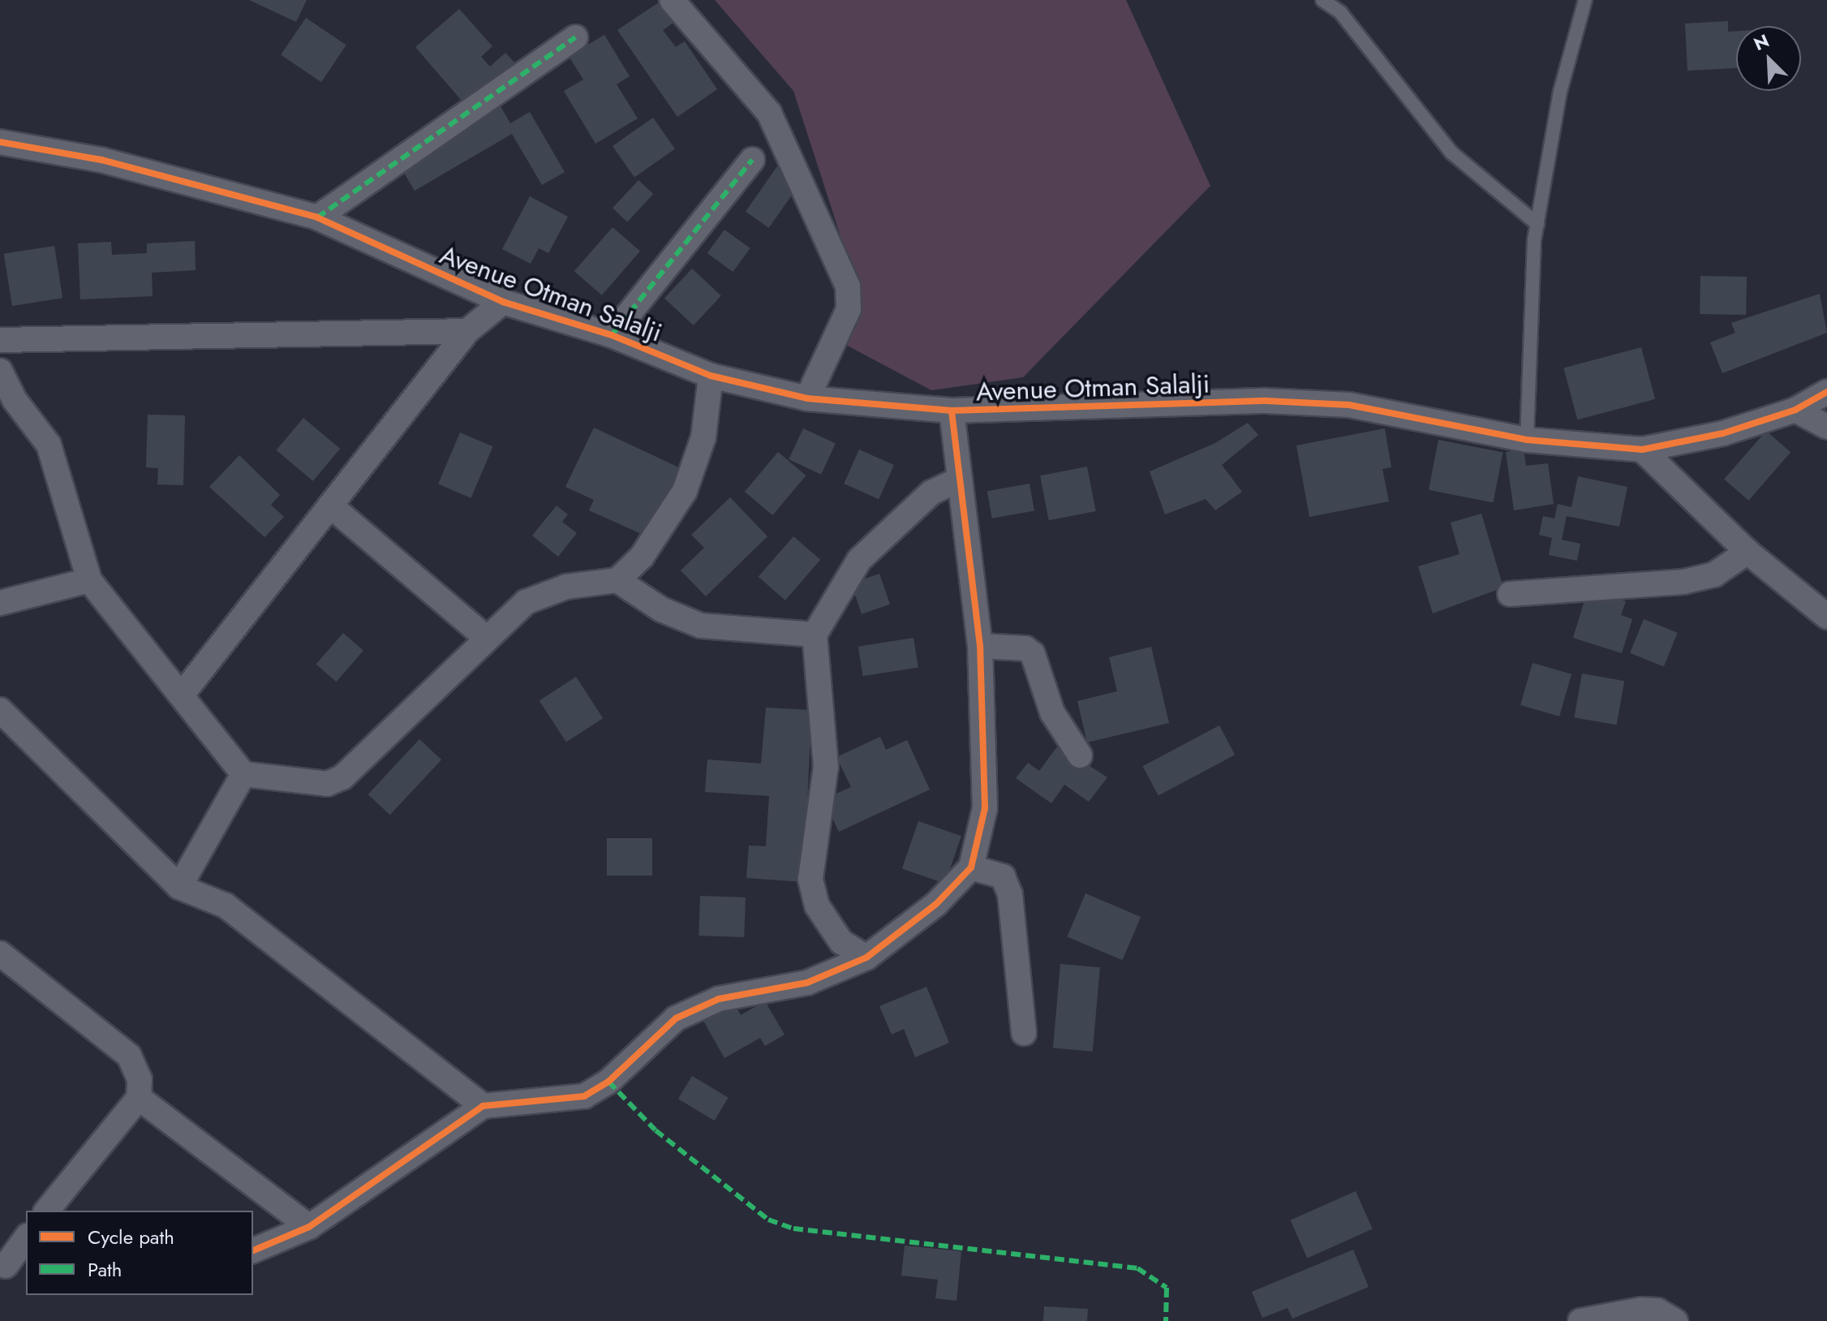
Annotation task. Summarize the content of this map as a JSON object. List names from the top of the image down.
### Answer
{
  "streets": {
    "street": ["Avenue Otman Salalji"]
  },
  "legend": ["Cycle path", "Path"],
  "north": "top left"
}
